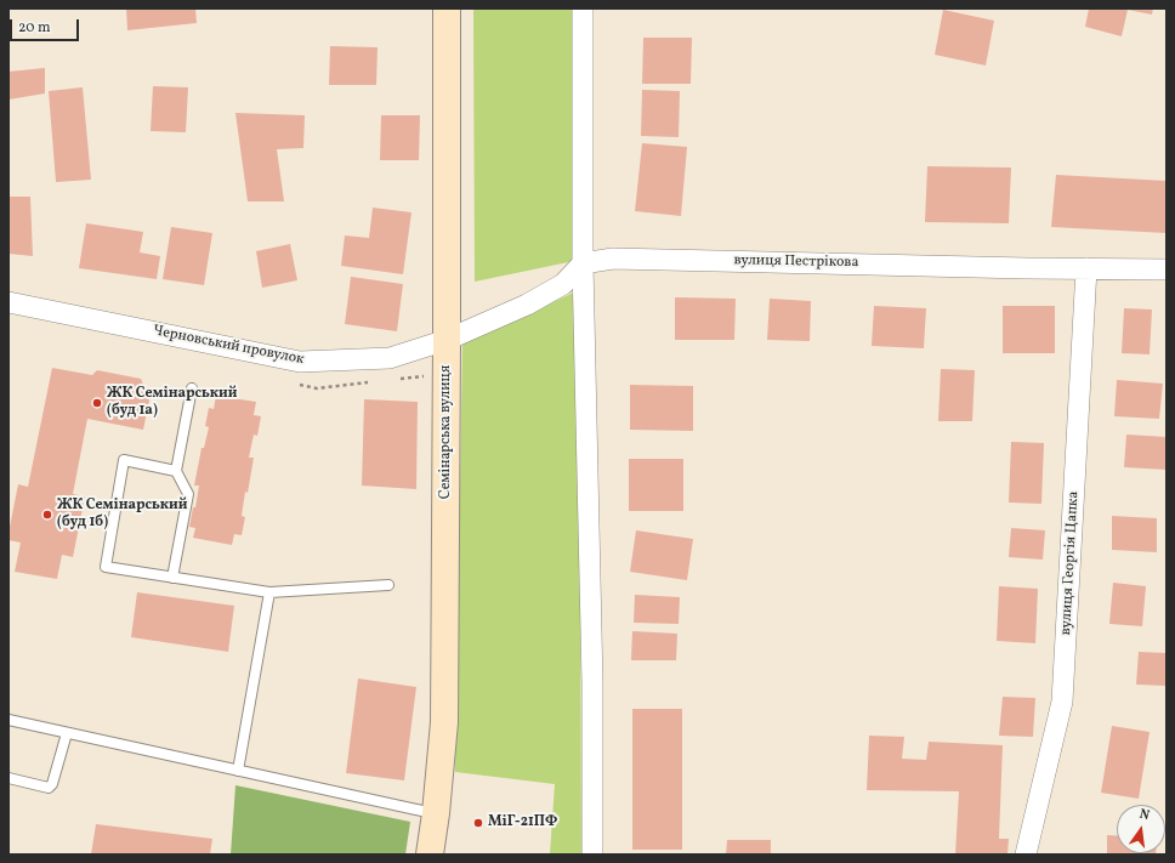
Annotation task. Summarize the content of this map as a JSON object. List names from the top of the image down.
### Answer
{
  "streets": {
    "main road": ["Семінарська вулиця"],
    "street": ["вулиця Пестрікова", "Черновський провулок", "вулиця Георгія Цапка"]
  },
  "crossings": [
    ["вулиця Пестрікова", "вулиця Георгія Цапка"],
    ["Черновський провулок", "Семінарська вулиця"]
  ],
  "places": ["ЖК Семінарський (буд 1а)", "ЖК Семінарський (буд 1б)", "МіГ-21ПФ"],
  "scale_bar": "20 m",
  "north": "top"
}
